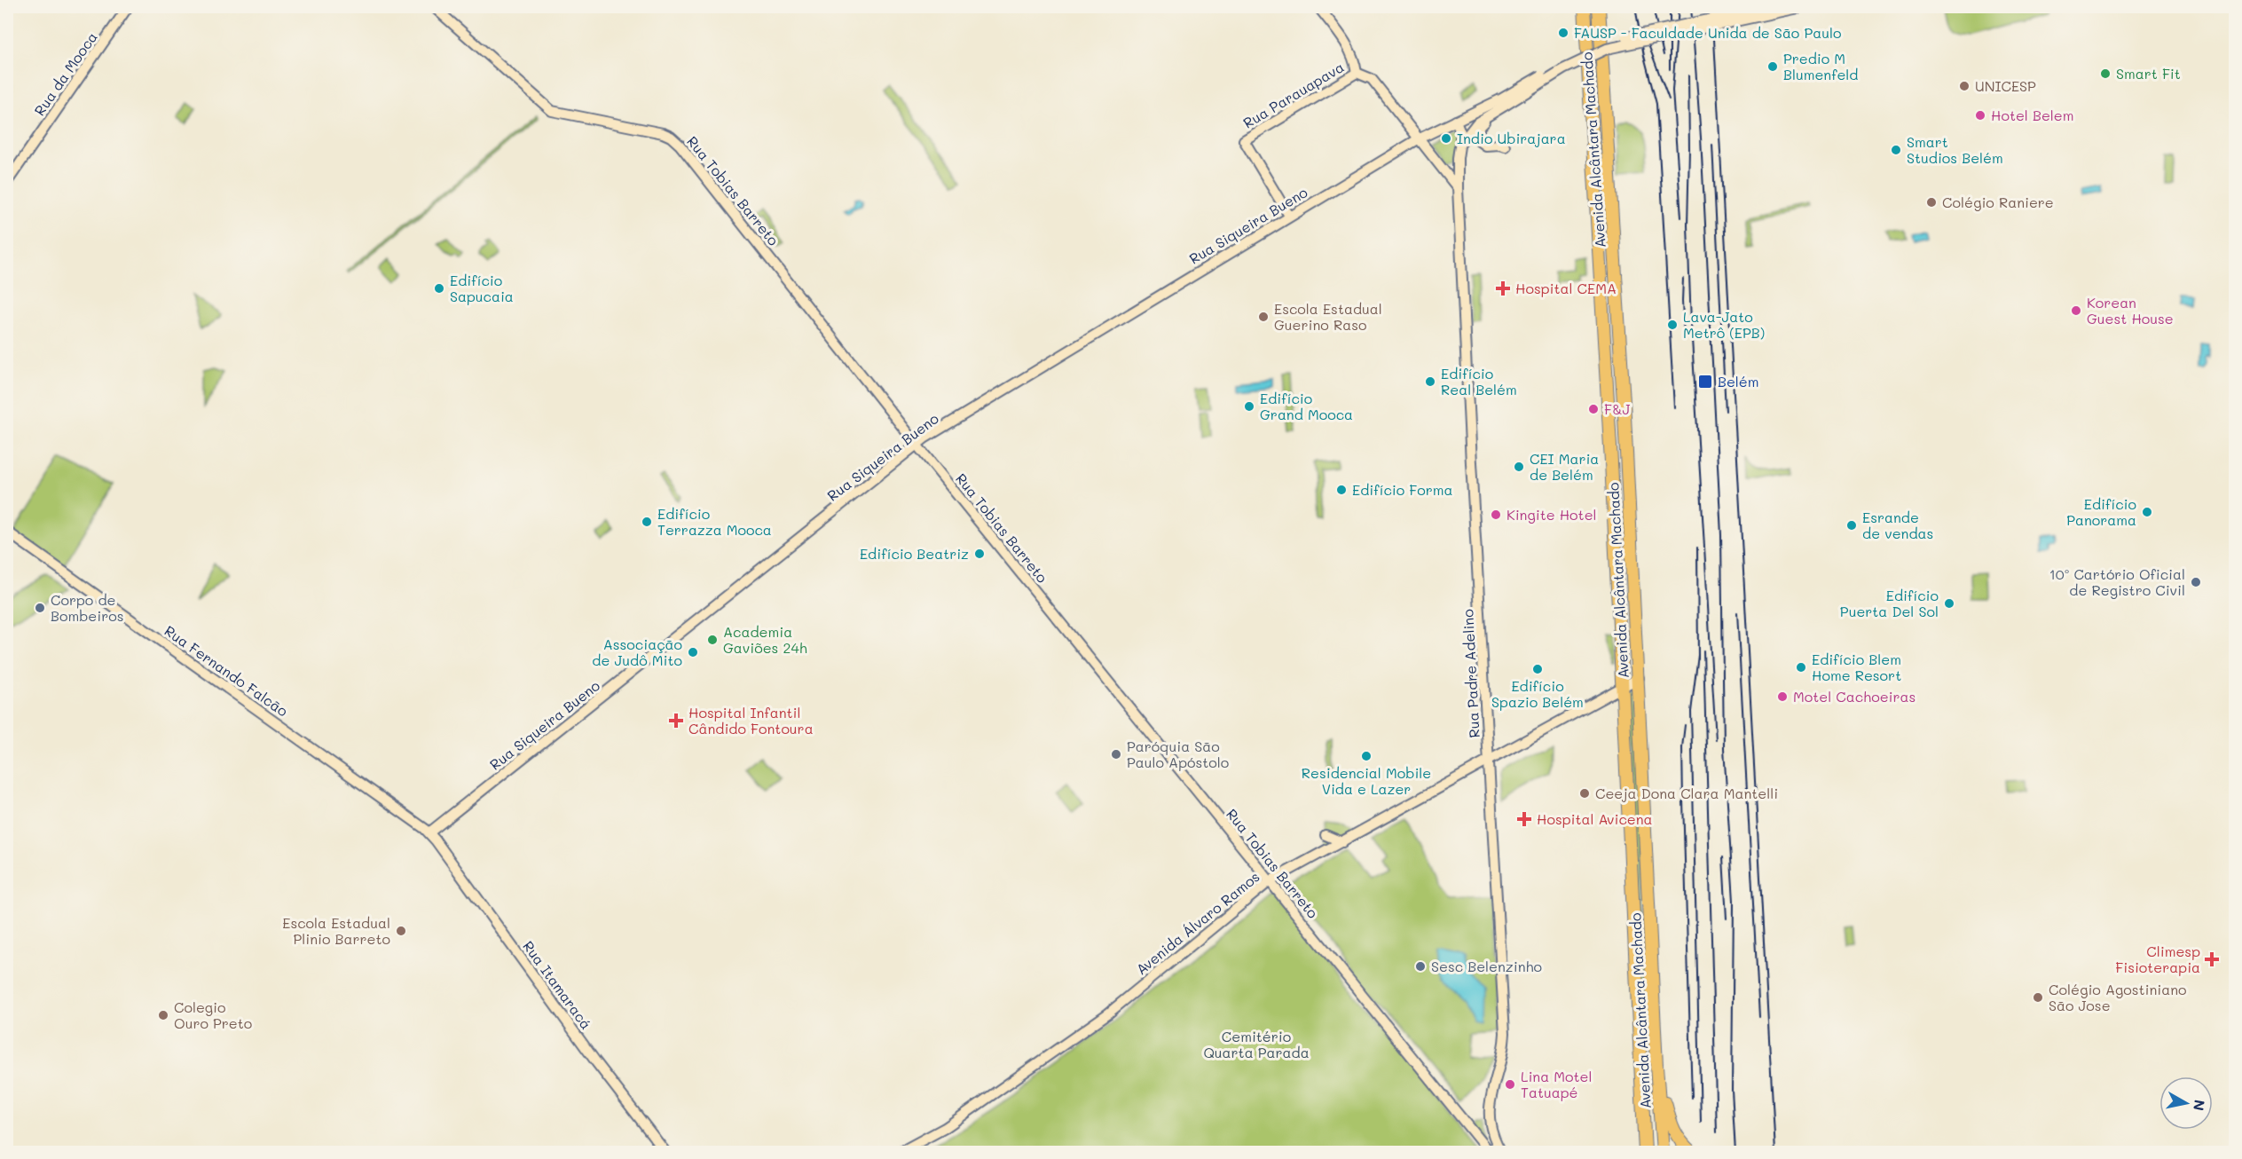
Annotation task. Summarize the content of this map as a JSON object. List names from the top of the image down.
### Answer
{
  "streets": {
    "highway": ["Avenida Alcântara Machado"],
    "main road": [
      "Rua da Mooca",
      "Rua Parauapava",
      "Rua Tobias Barreto",
      "Rua Siqueira Bueno",
      "Rua Fernando Falcão",
      "Rua Padre Adelino",
      "Avenida Álvaro Ramos",
      "Rua Itamaracá"
    ]
  },
  "crossings": [
    ["Rua Parauapava", "Rua Siqueira Bueno"],
    ["Avenida Alcântara Machado", "Avenida Álvaro Ramos"],
    ["Rua Tobias Barreto", "Rua Siqueira Bueno"],
    ["Rua Tobias Barreto", "Avenida Álvaro Ramos"],
    ["Rua Siqueira Bueno", "Rua Fernando Falcão"],
    ["Rua Siqueira Bueno", "Rua Padre Adelino"],
    ["Rua Siqueira Bueno", "Rua Itamaracá"],
    ["Rua Fernando Falcão", "Rua Itamaracá"],
    ["Rua Padre Adelino", "Avenida Álvaro Ramos"]
  ],
  "parks": ["Cemitério Quarta Parada"],
  "places": {
    "other": [
      "FAUSP - Faculdade Unida de São Paulo",
      "Predio M Blumenfeld",
      "Smart Fit",
      "UNICESP",
      "Hotel Belem",
      "Indio Ubirajara",
      "Smart Studios Belém",
      "Colégio Raniere",
      "Edifício Sapucaia",
      "Korean Guest House",
      "Escola Estadual Guerino Raso",
      "Lava-Jato Metrô (EPB)",
      "Edifício Real Belém",
      "Edifício Grand Mooca",
      "F&J",
      "CEI Maria de Belém",
      "Edifício Forma",
      "Edifício Panorama",
      "Kingite Hotel",
      "Edifício Terrazza Mooca",
      "Esrande de vendas",
      "Edifício Beatriz",
      "10º Cartório Oficial de Registro Civil",
      "Edifício Puerta Del Sol",
      "Corpo de Bombeiros",
      "Academia Gaviões 24h",
      "Associação de Judô Mito",
      "Edifício Blem Home Resort",
      "Edifício Spazio Belém",
      "Motel Cachoeiras",
      "Paróquia São Paulo Apóstolo",
      "Residencial Mobile Vida e Lazer",
      "Ceeja Dona Clara Mantelli",
      "Escola Estadual Plinio Barreto",
      "Sesc Belenzinho",
      "Colégio Agostiniano São Jose",
      "Colegio Ouro Preto",
      "Lina Motel Tatuapé"
    ],
    "health": [
      "Hospital CEMA",
      "Hospital Infantil Cândido Fontoura",
      "Hospital Avicena",
      "Climesp Fisioterapia"
    ],
    "transit": ["Belém"]
  },
  "north": "right"
}
